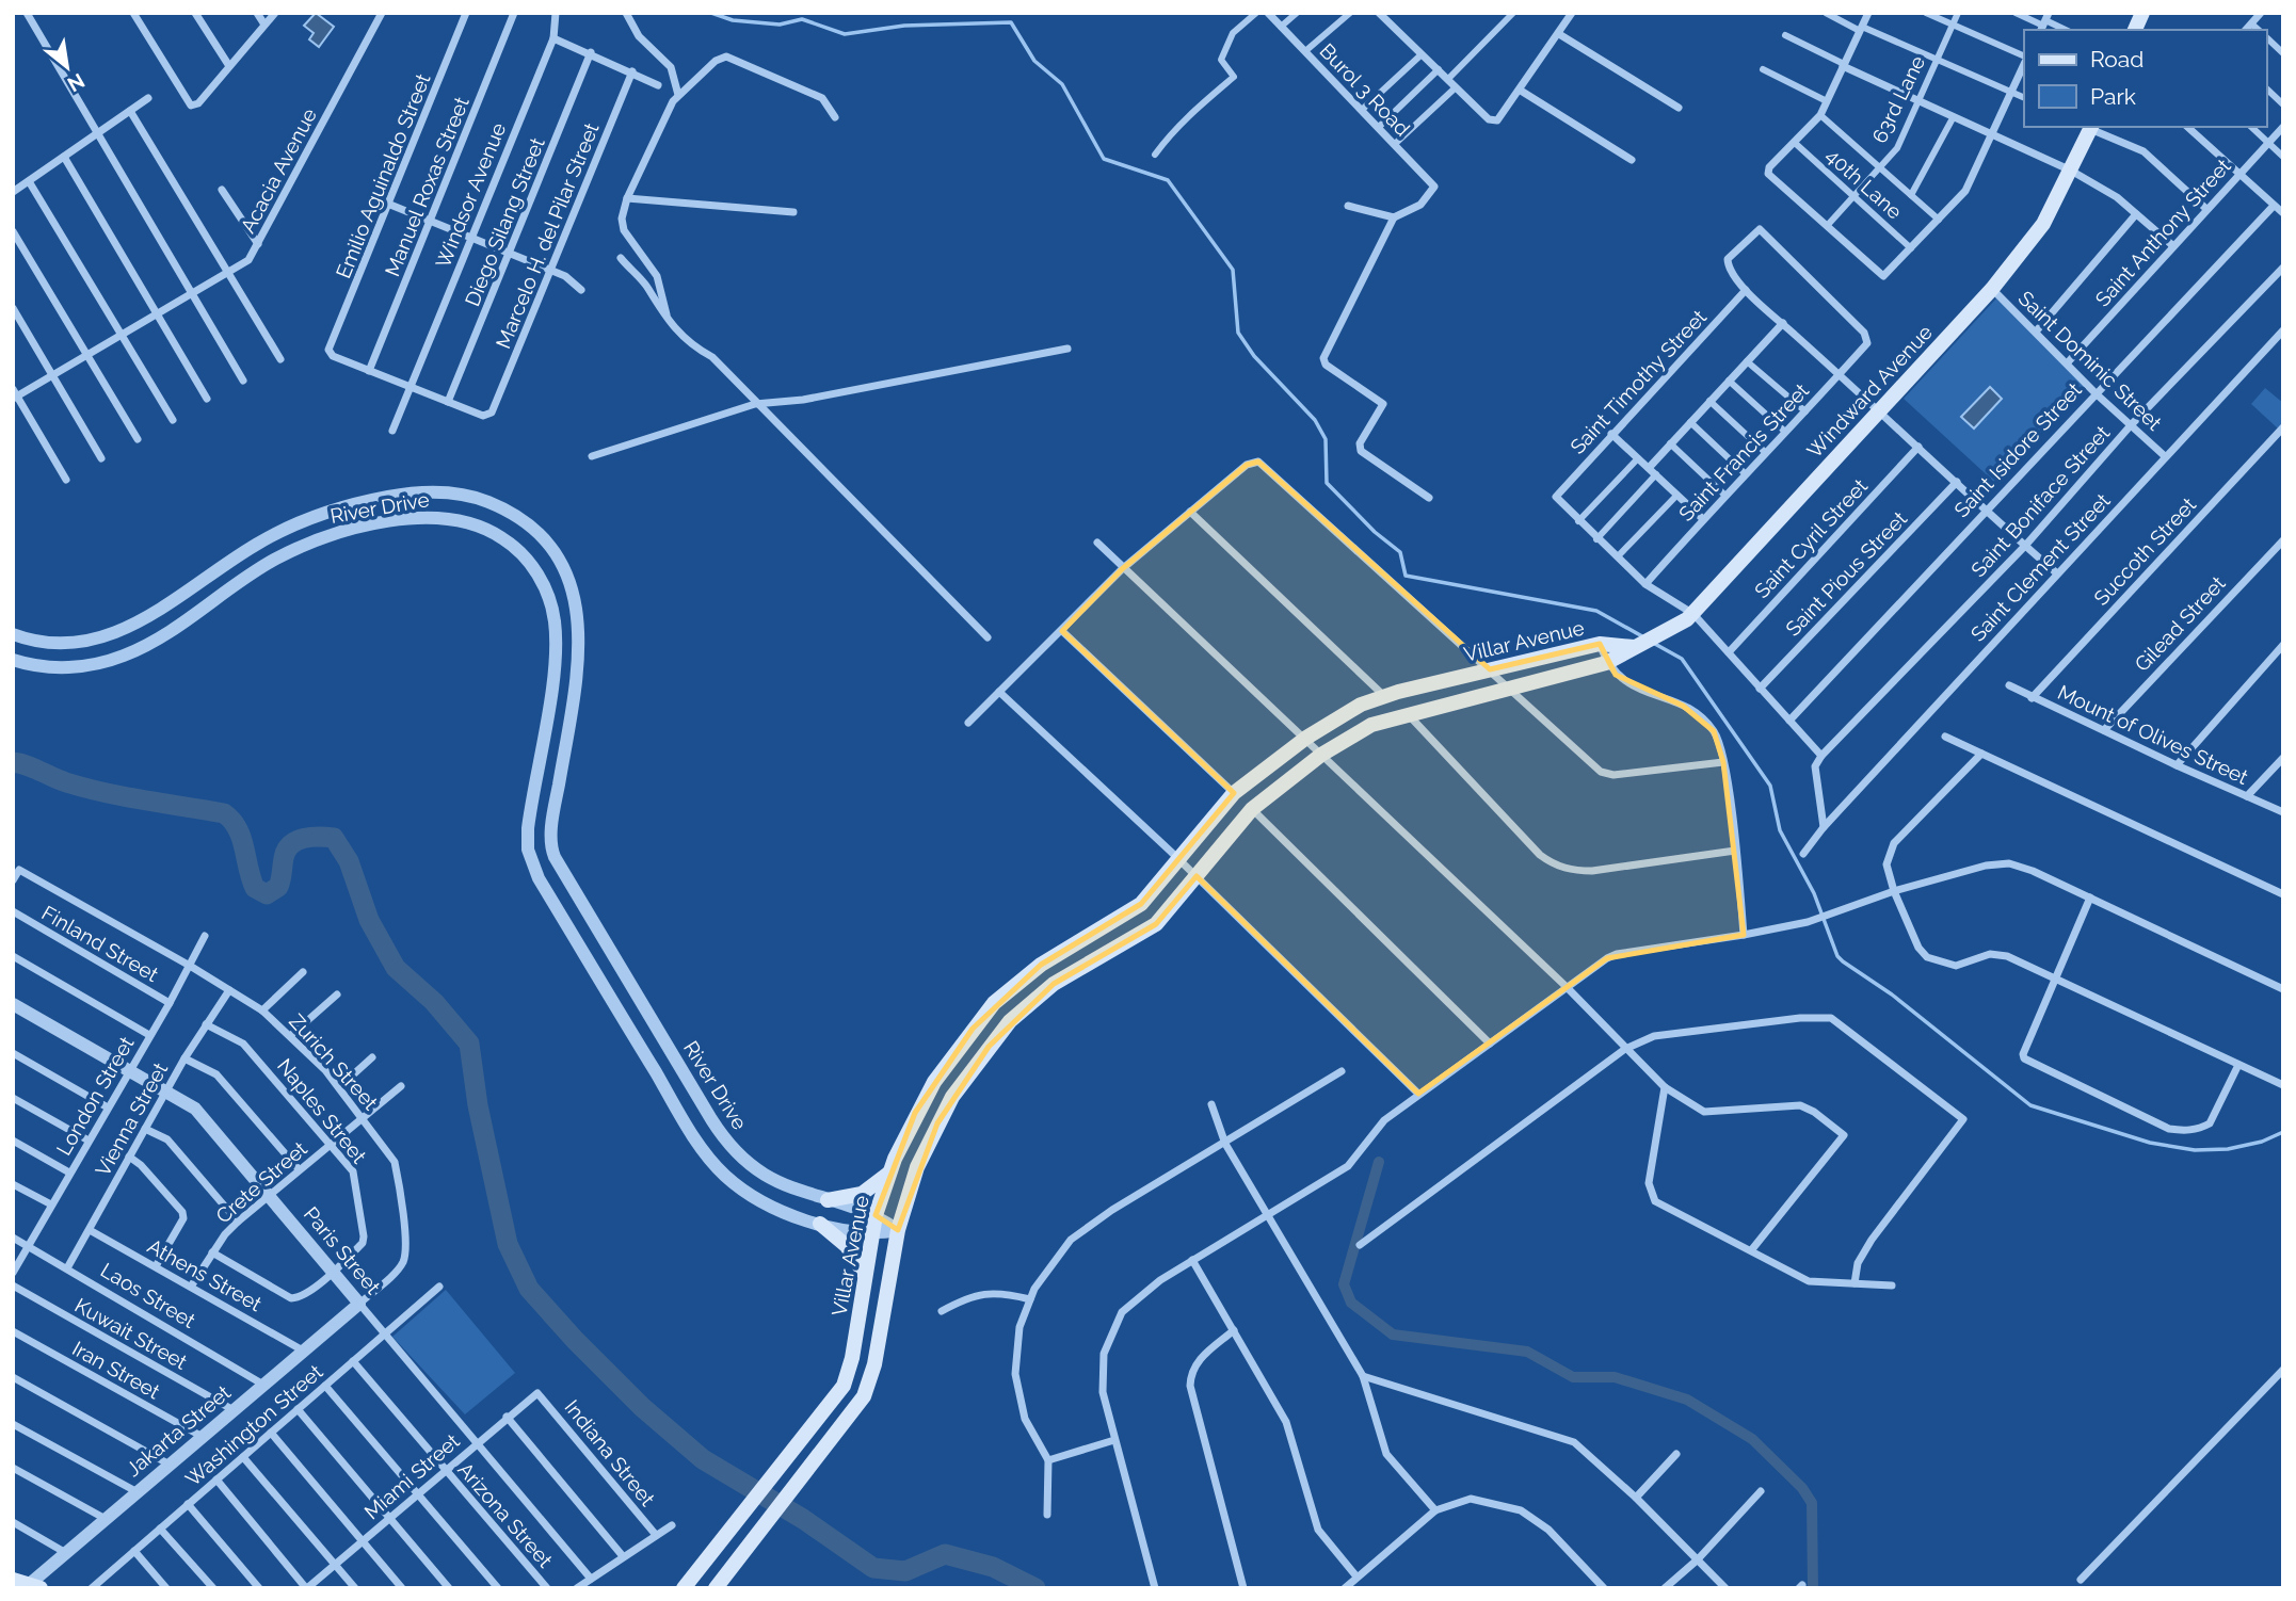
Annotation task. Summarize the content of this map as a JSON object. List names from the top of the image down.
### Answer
{
  "streets": {
    "main road": ["Windward Avenue", "Villar Avenue"],
    "street": [
      "Burol 3 Road",
      "63rd Lane",
      "Acacia Avenue",
      "Emilio Aguinaldo Street",
      "40th Lane",
      "Manuel Roxas Street",
      "Windsor Avenue",
      "Diego Silang Street",
      "Saint Anthony Street",
      "Marcelo H. del Pilar Street",
      "Saint Dominic Street",
      "Saint Timothy Street",
      "Saint Isidore Street",
      "Saint Francis Street",
      "Saint Boniface Street",
      "River Drive",
      "Saint Cyril Street",
      "Succoth Street",
      "Saint Clement Street",
      "Saint Pious Street",
      "Gilead Street",
      "Mount of Olives Street",
      "Finland Street",
      "Zurich Street",
      "London Street",
      "Naples Street",
      "Vienna Street",
      "Crete Street",
      "Paris Street",
      "Athens Street",
      "Laos Street",
      "Kuwait Street",
      "Iran Street",
      "Washington Street",
      "Jakarta Street",
      "Indiana Street",
      "Miami Street",
      "Arizona Street"
    ]
  },
  "crossings": [
    ["63rd Lane", "40th Lane"],
    ["Emilio Aguinaldo Street", "Manuel Roxas Street"],
    ["Diego Silang Street", "Marcelo H. del Pilar Street"],
    ["Saint Anthony Street", "Saint Dominic Street"],
    ["Saint Dominic Street", "Windward Avenue"],
    ["Saint Dominic Street", "Saint Isidore Street"],
    ["Saint Dominic Street", "Saint Boniface Street"],
    ["Saint Dominic Street", "Saint Clement Street"],
    ["Saint Timothy Street", "Saint Francis Street"],
    ["Windward Avenue", "Villar Avenue"],
    ["River Drive", "Villar Avenue"],
    ["Succoth Street", "Mount of Olives Street"],
    ["Gilead Street", "Mount of Olives Street"],
    ["Finland Street", "London Street"],
    ["Zurich Street", "London Street"],
    ["Zurich Street", "Vienna Street"],
    ["Zurich Street", "Crete Street"],
    ["Zurich Street", "Paris Street"],
    ["Zurich Street", "Jakarta Street"],
    ["London Street", "Paris Street"],
    ["London Street", "Laos Street"],
    ["Naples Street", "Vienna Street"],
    ["Naples Street", "Crete Street"],
    ["Naples Street", "Paris Street"],
    ["Vienna Street", "Paris Street"],
    ["Vienna Street", "Athens Street"],
    ["Vienna Street", "Laos Street"],
    ["Crete Street", "Paris Street"],
    ["Crete Street", "Athens Street"],
    ["Paris Street", "Washington Street"],
    ["Paris Street", "Jakarta Street"],
    ["Paris Street", "Miami Street"],
    ["Athens Street", "Jakarta Street"],
    ["Laos Street", "Jakarta Street"],
    ["Kuwait Street", "Jakarta Street"],
    ["Iran Street", "Jakarta Street"],
    ["Washington Street", "Arizona Street"],
    ["Indiana Street", "Miami Street"],
    ["Miami Street", "Arizona Street"]
  ],
  "legend": ["Road", "Park"],
  "north": "bottom right"
}
